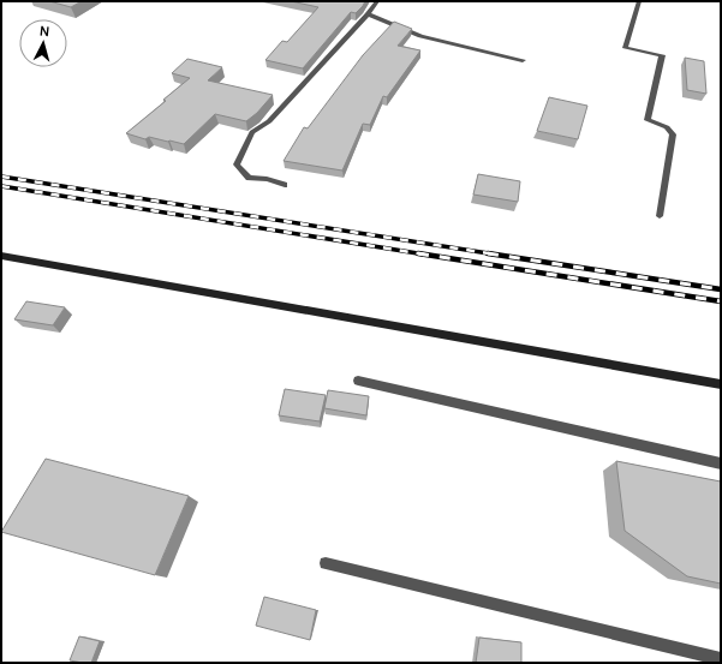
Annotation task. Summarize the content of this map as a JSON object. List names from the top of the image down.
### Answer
{
  "north": "top"
}
